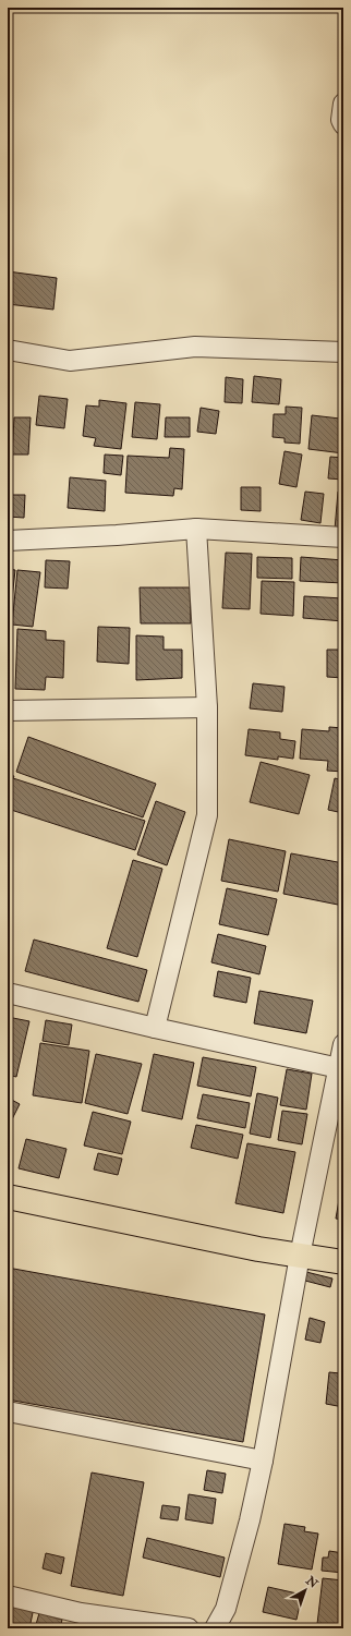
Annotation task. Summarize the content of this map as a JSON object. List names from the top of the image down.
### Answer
{
  "north": "top right"
}
